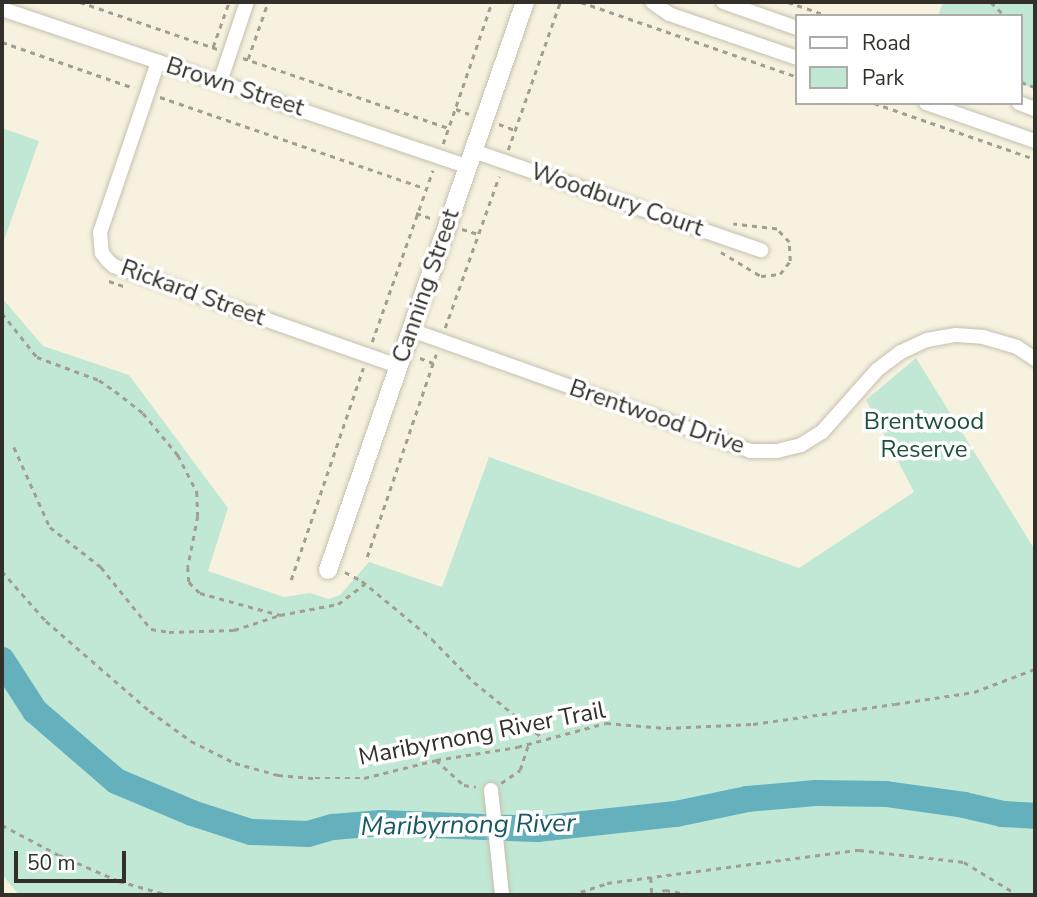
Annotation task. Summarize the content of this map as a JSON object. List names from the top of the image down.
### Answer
{
  "streets": {
    "street": [
      "Brown Street",
      "Woodbury Court",
      "Canning Street",
      "Rickard Street",
      "Brentwood Drive"
    ],
    "path": ["Maribyrnong River Trail"]
  },
  "crossings": [
    ["Brown Street", "Woodbury Court"],
    ["Brown Street", "Canning Street"],
    ["Brown Street", "Rickard Street"],
    ["Woodbury Court", "Canning Street"],
    ["Canning Street", "Rickard Street"],
    ["Canning Street", "Brentwood Drive"]
  ],
  "water": ["Maribyrnong River"],
  "parks": ["Brentwood Reserve"],
  "legend": ["Road", "Park"],
  "scale_bar": "50 m"
}
